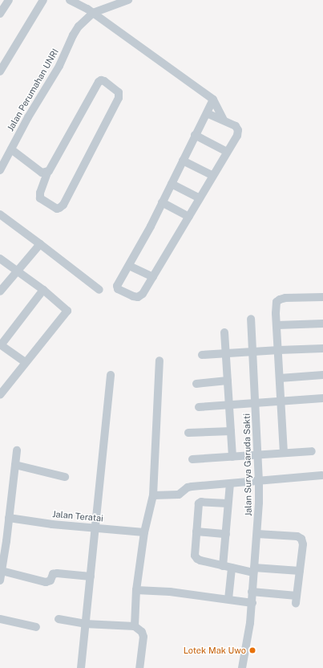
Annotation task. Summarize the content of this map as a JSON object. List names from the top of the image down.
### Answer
{
  "streets": {
    "street": ["Jalan Perumahan UNRI", "Jalan Surya Garuda Sakti", "Jalan Teratai"]
  },
  "places": ["Lotek Mak Uwo"]
}
